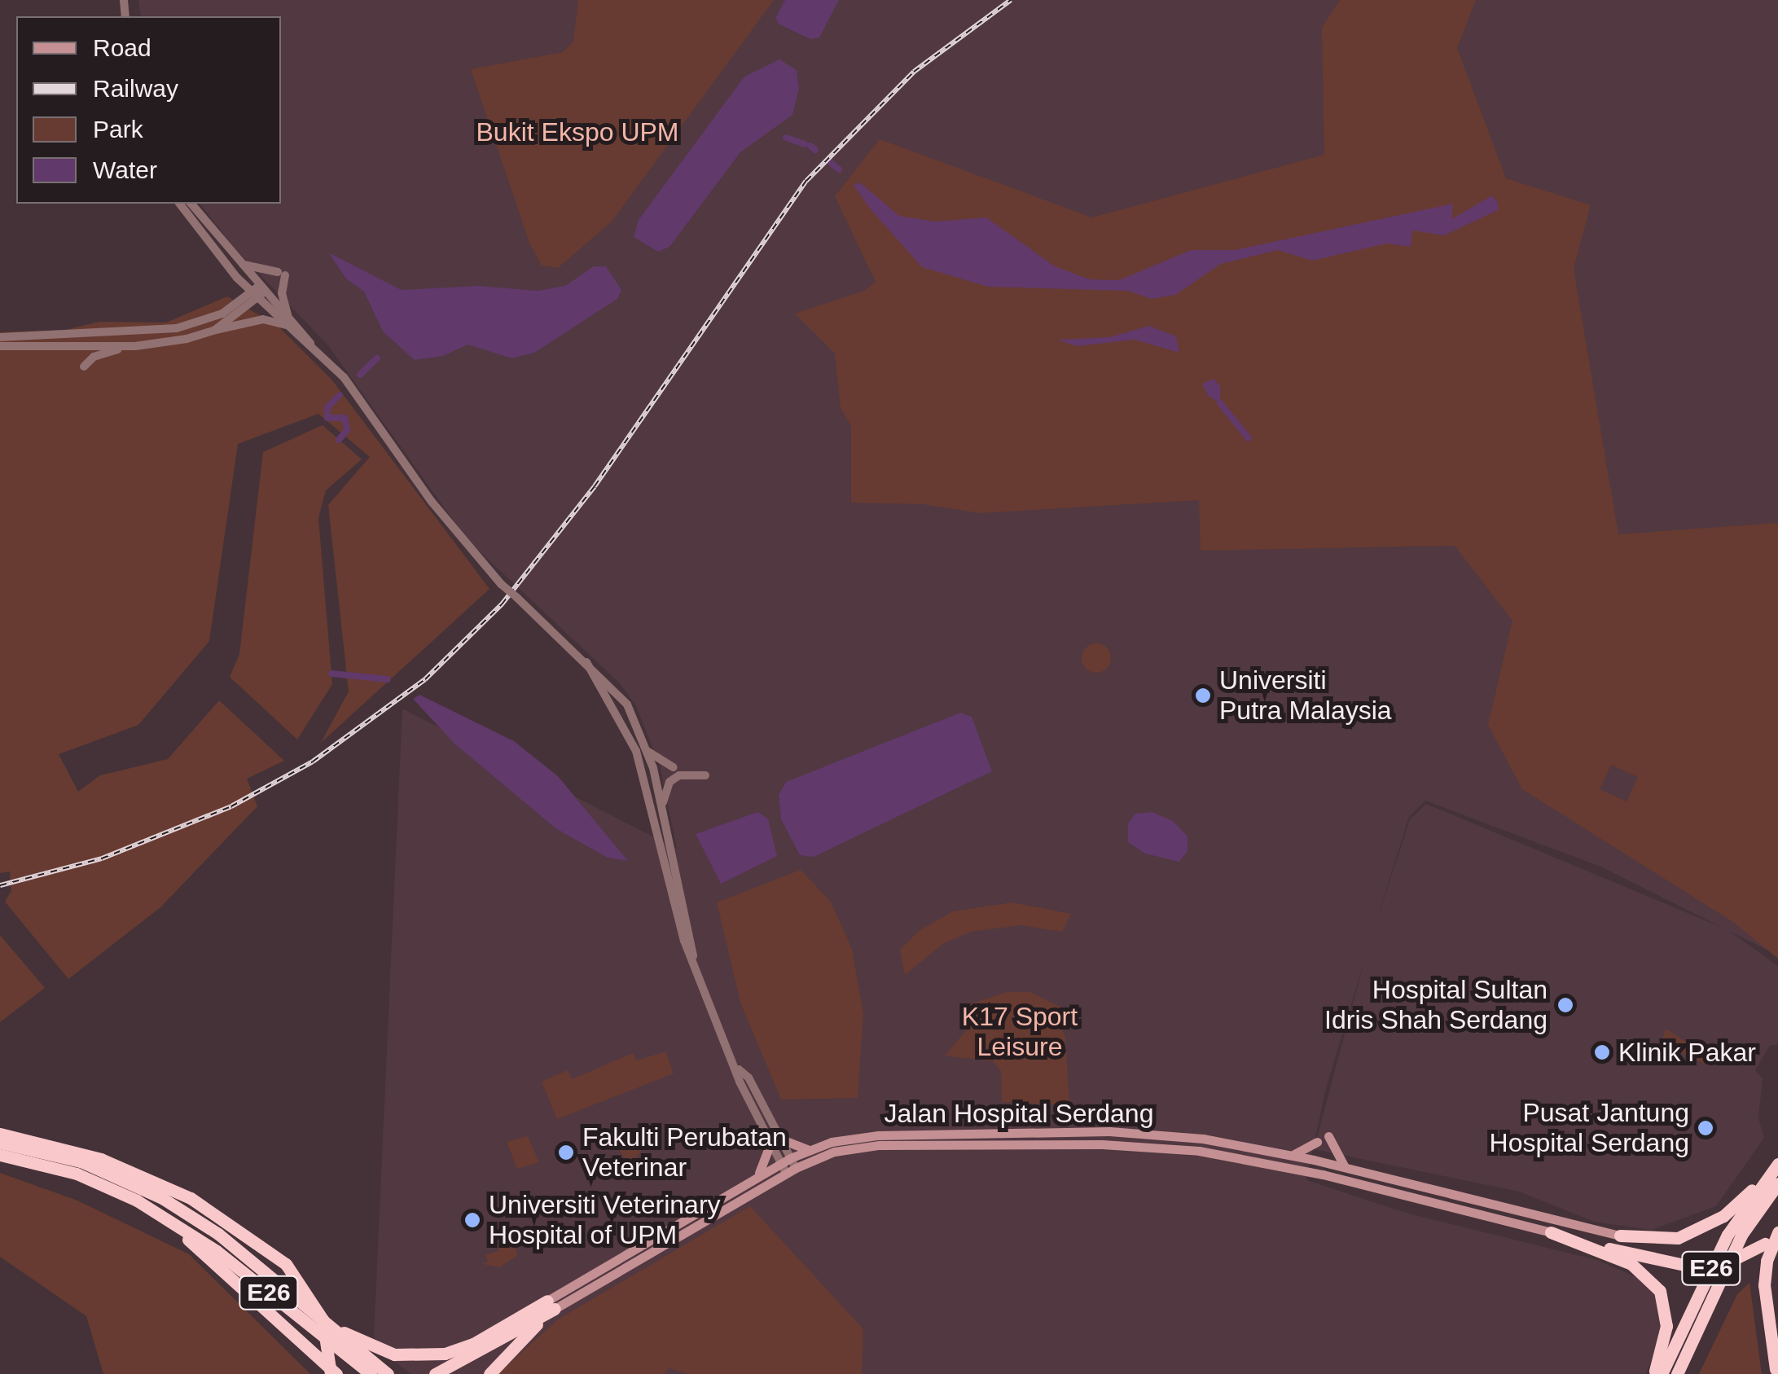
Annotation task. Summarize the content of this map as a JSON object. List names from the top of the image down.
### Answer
{
  "streets": {
    "highway": ["E26"],
    "main road": ["Jalan Hospital Serdang"]
  },
  "parks": ["Bukit Ekspo UPM", "K17 Sport Leisure"],
  "places": [
    "Universiti Putra Malaysia",
    "Hospital Sultan Idris Shah Serdang",
    "Klinik Pakar",
    "Pusat Jantung Hospital Serdang",
    "Fakulti Perubatan Veterinar",
    "Universiti Veterinary Hospital of UPM"
  ],
  "legend": [
    "Road",
    "Railway",
    "Park",
    "Water"
  ]
}
